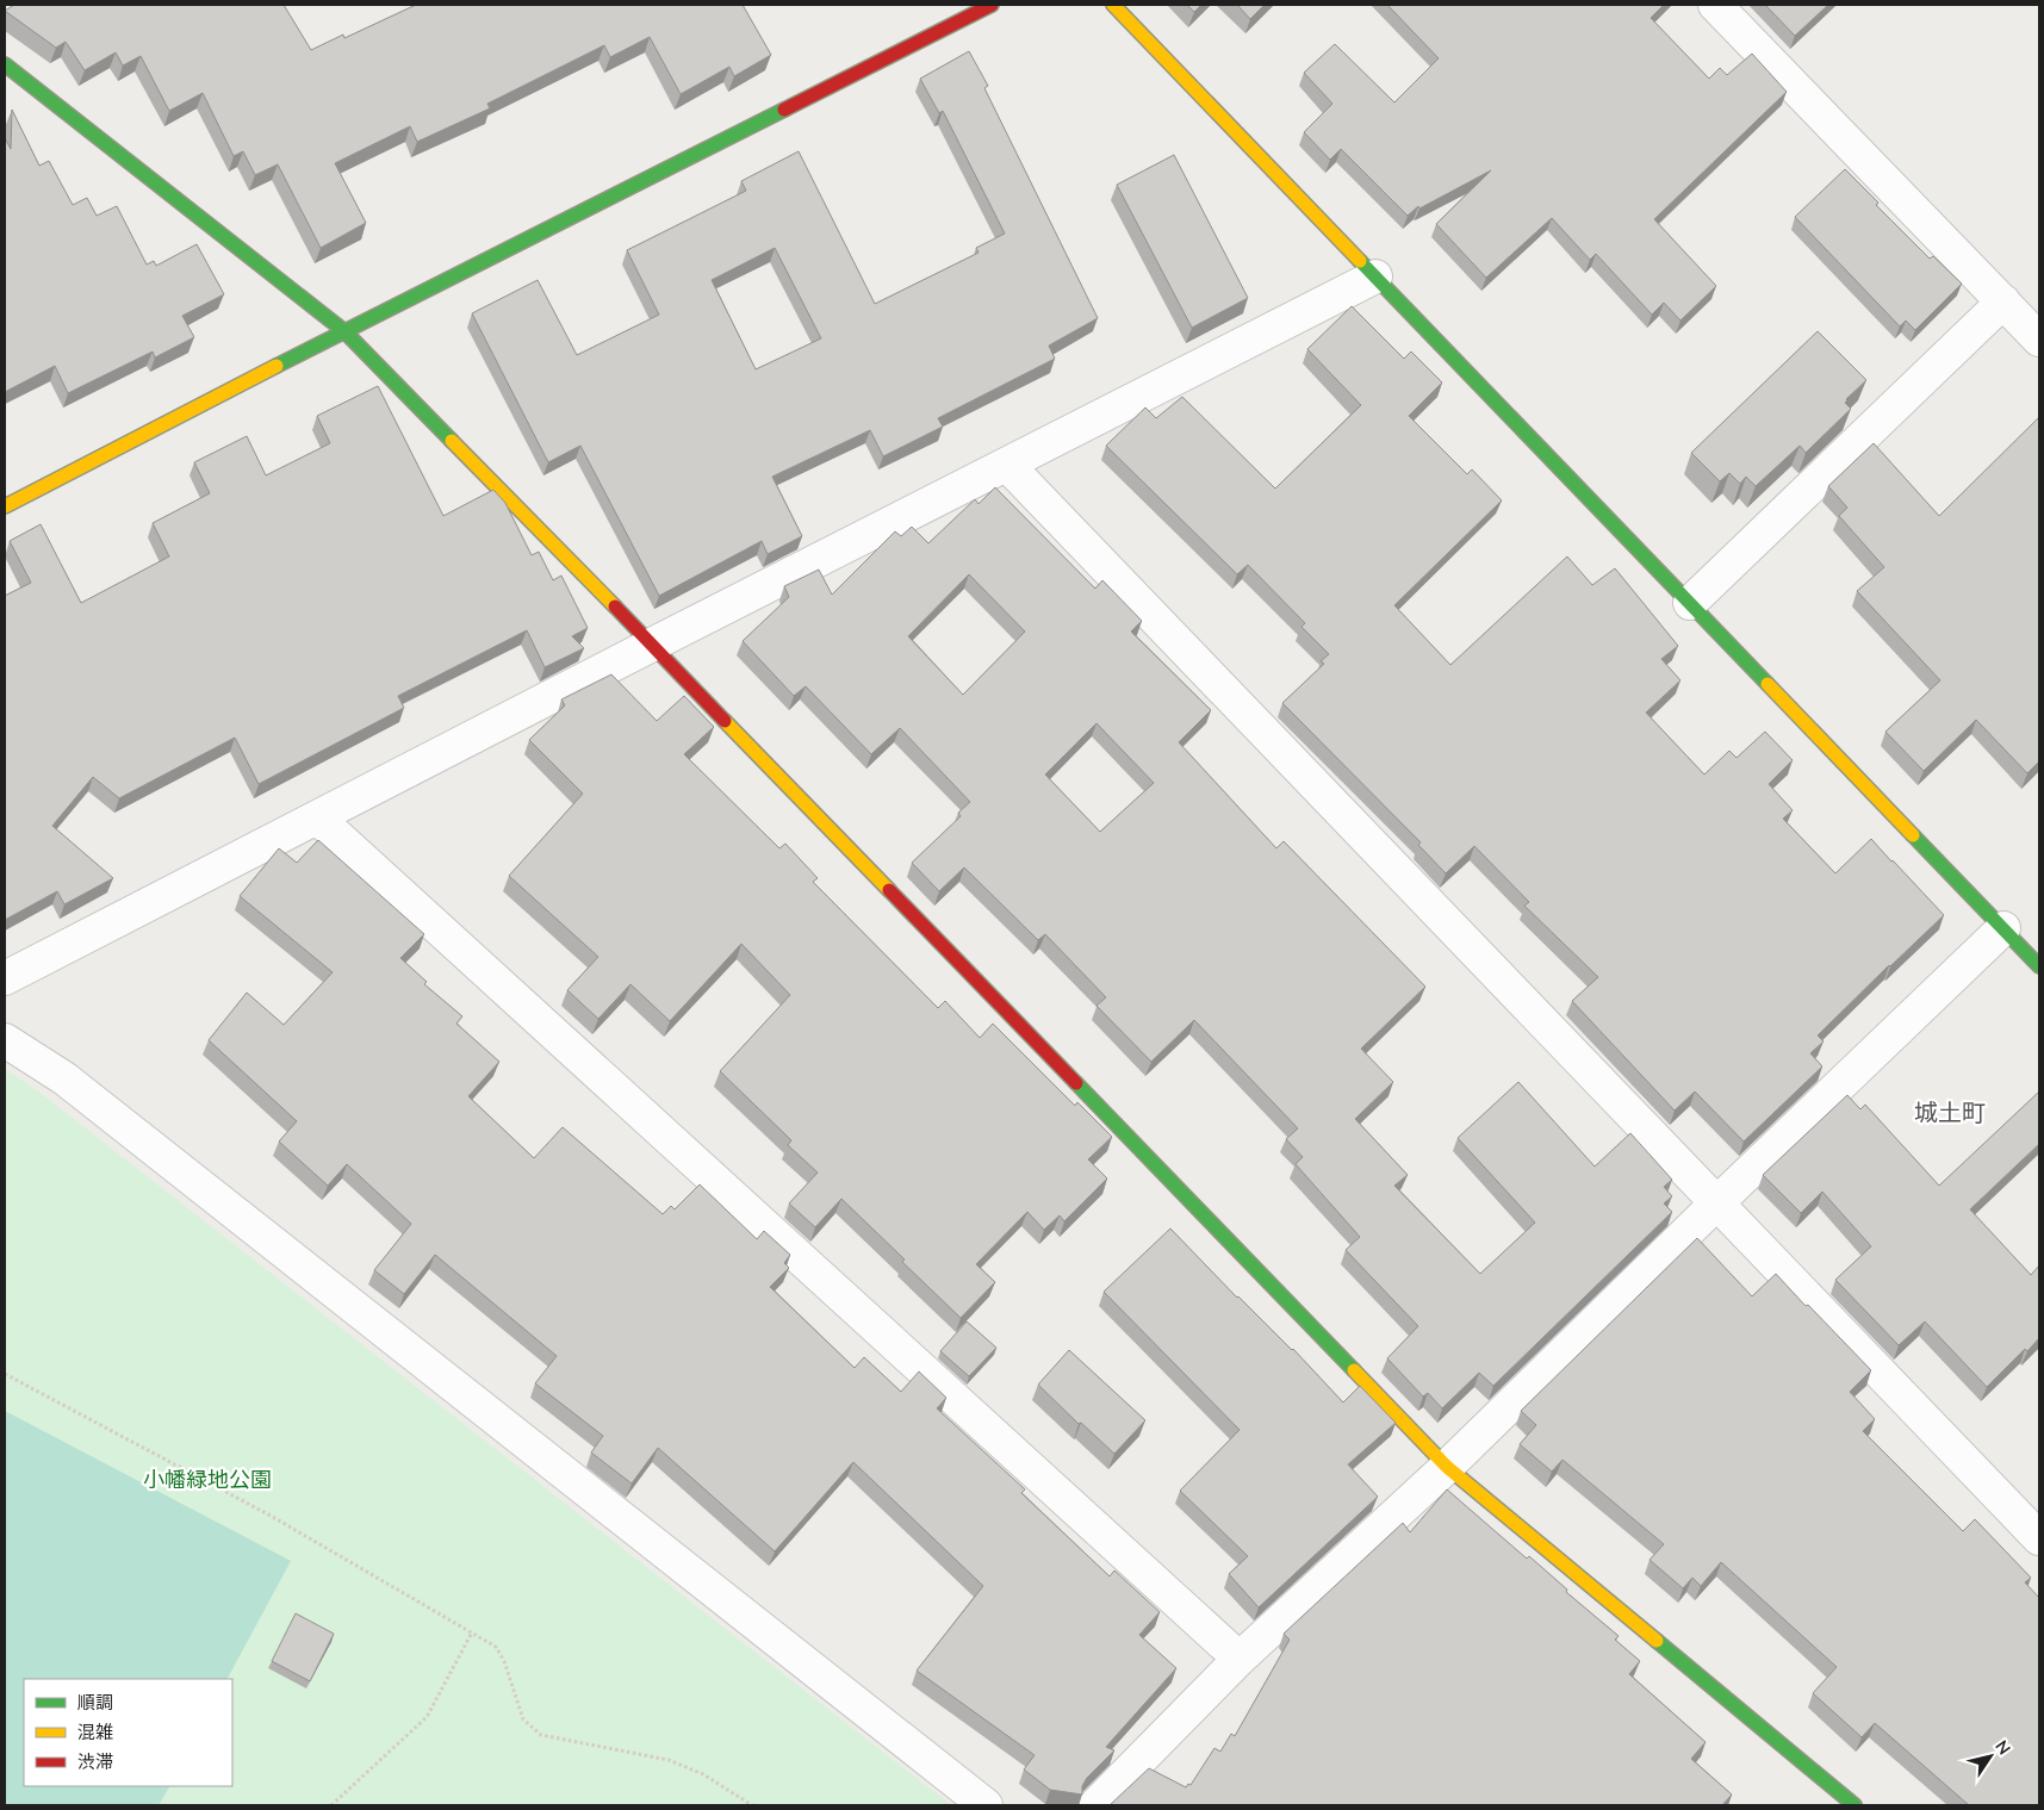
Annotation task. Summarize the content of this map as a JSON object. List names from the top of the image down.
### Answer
{
  "districts": ["城土町"],
  "parks": ["小幡緑地公園"],
  "legend": ["順調", "混雑", "渋滞"],
  "north": "top right"
}
